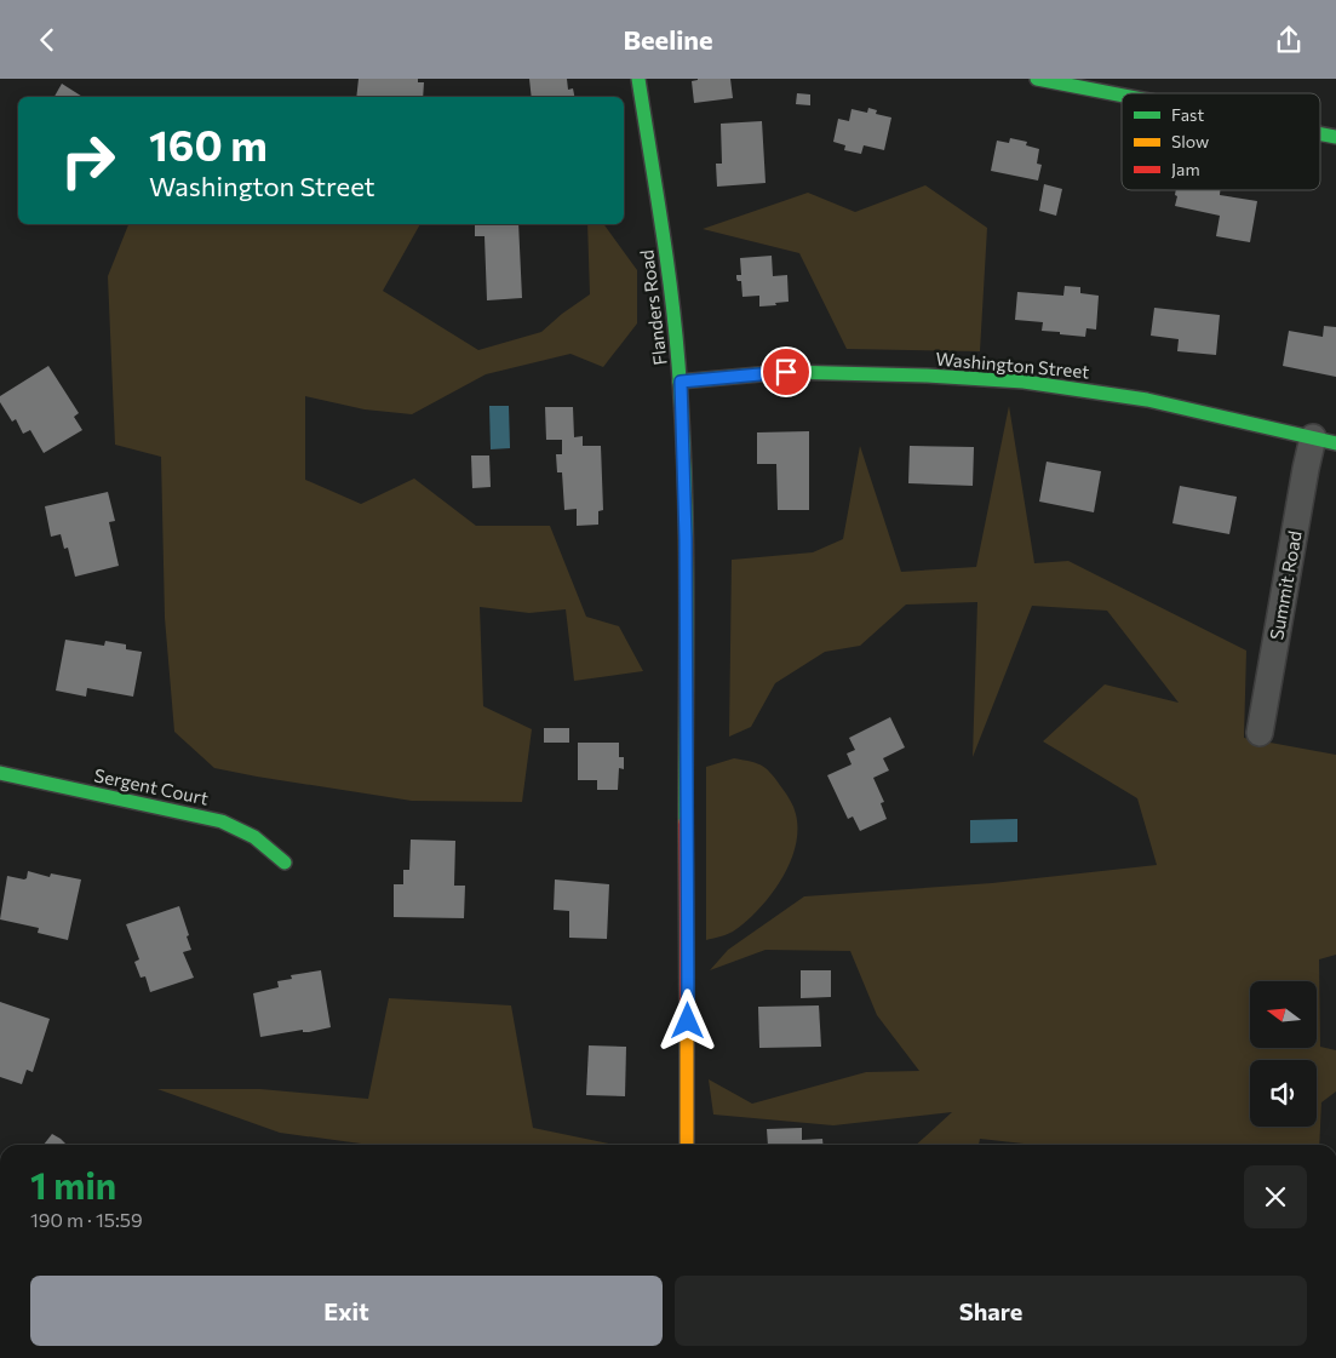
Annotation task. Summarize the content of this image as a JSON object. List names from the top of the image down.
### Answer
{
  "streets": {
    "street": [
      "Flanders Road",
      "Washington Street",
      "Summit Road",
      "Sergent Court"
    ]
  },
  "crossings": [
    ["Flanders Road", "Washington Street"],
    ["Washington Street", "Summit Road"]
  ],
  "legend": ["Fast", "Slow", "Jam"],
  "north": "left",
  "page": {
    "header": "Beeline",
    "turn": ["160 m", "Washington Street"],
    "heading": ["1 min", "190 m · 15:59"],
    "buttons": ["Exit", "Share"]
  }
}
